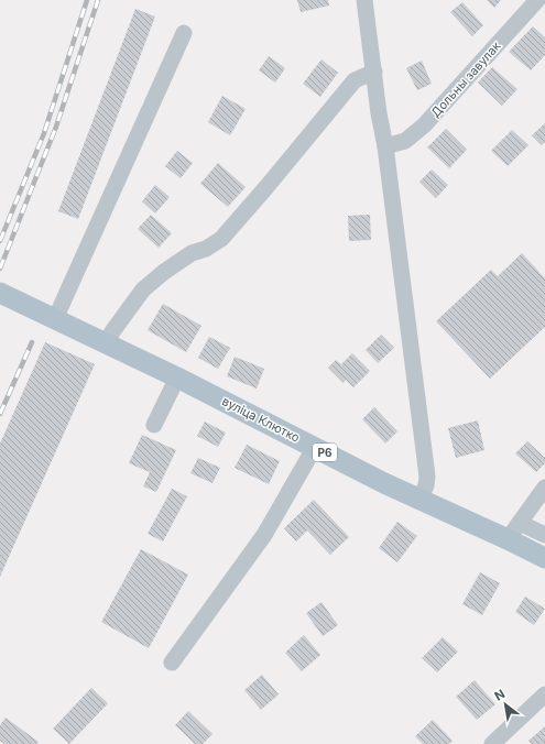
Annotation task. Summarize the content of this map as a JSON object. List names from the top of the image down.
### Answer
{
  "streets": {
    "main road": ["вуліца Клютко", "Р6"],
    "street": ["Дольны завулак"]
  },
  "north": "top left"
}
